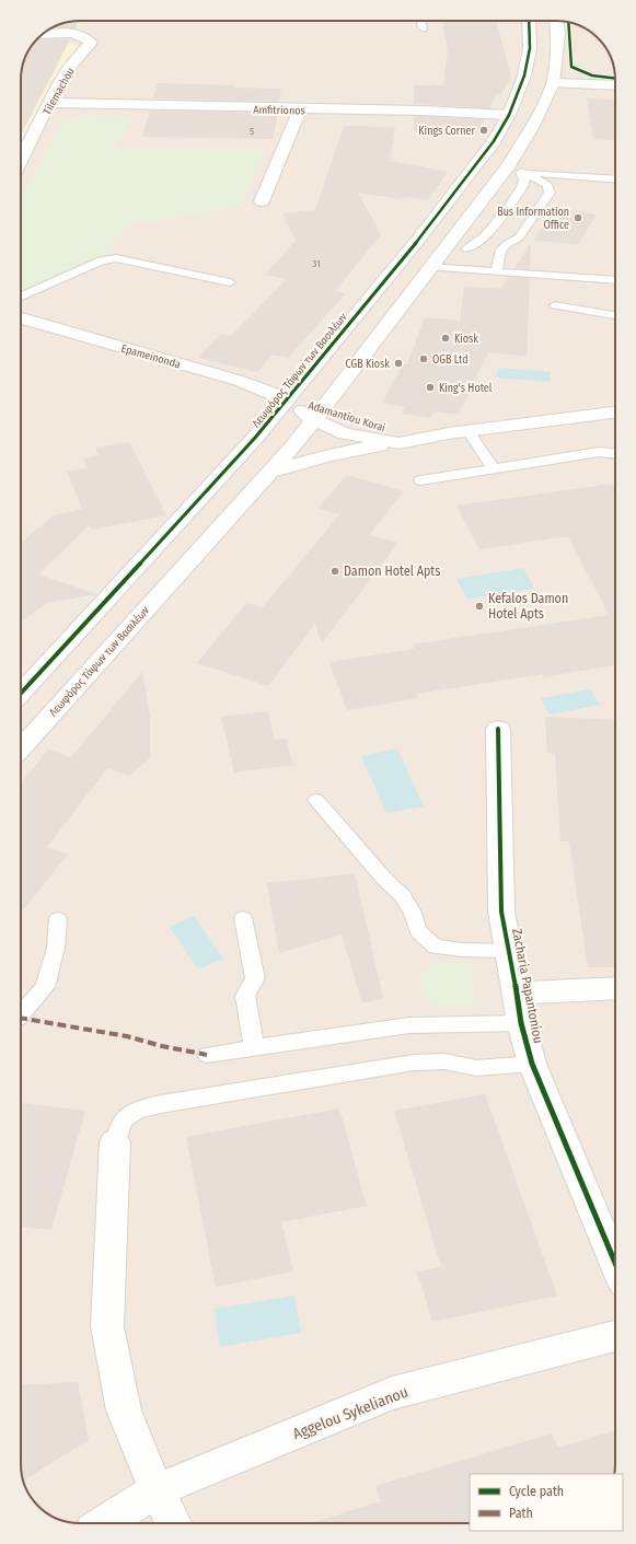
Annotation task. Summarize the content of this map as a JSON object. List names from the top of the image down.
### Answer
{
  "streets": {
    "main road": [
      "Tilemachou",
      "Amfitrionos",
      "Epameinonda",
      "Λεωφόρος Τάφων των Βασιλέων",
      "Adamantiou Korai",
      "Zacharia Papantoniou",
      "Aggelou Sykelianou"
    ]
  },
  "crossings": [
    ["Tilemachou", "Amfitrionos"],
    ["Amfitrionos", "Λεωφόρος Τάφων των Βασιλέων"],
    ["Epameinonda", "Λεωφόρος Τάφων των Βασιλέων"],
    ["Epameinonda", "Adamantiou Korai"],
    ["Λεωφόρος Τάφων των Βασιλέων", "Adamantiou Korai"]
  ],
  "places": [
    "Kings Corner",
    "Bus Information Office",
    "Kiosk",
    "OGB Ltd",
    "CGB Kiosk",
    "King's Hotel",
    "Damon Hotel Apts",
    "Kefalos Damon Hotel Apts"
  ],
  "house_numbers": ["5", "31"],
  "legend": ["Cycle path", "Path"]
}
